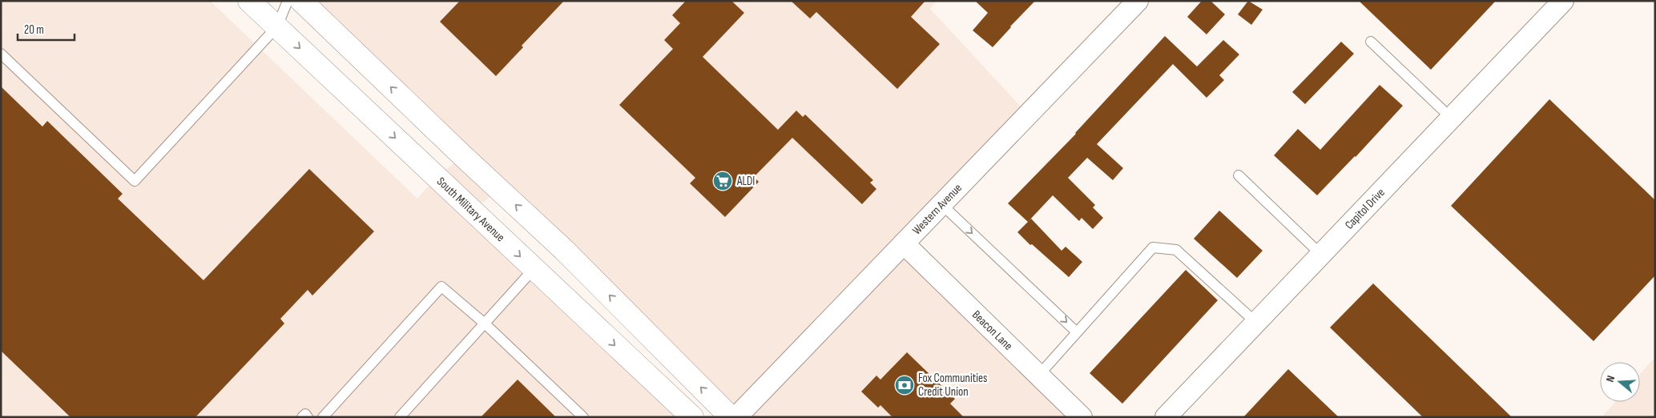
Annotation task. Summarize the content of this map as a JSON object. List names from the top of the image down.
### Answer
{
  "streets": {
    "main road": ["South Military Avenue"],
    "street": ["Western Avenue", "Capitol Drive", "Beacon Lane"]
  },
  "crossings": [
    ["Western Avenue", "Beacon Lane"]
  ],
  "places": {
    "supermarket": ["ALDI"],
    "bank": ["Fox Communities Credit Union"]
  },
  "scale_bar": "20 m",
  "north": "left"
}
